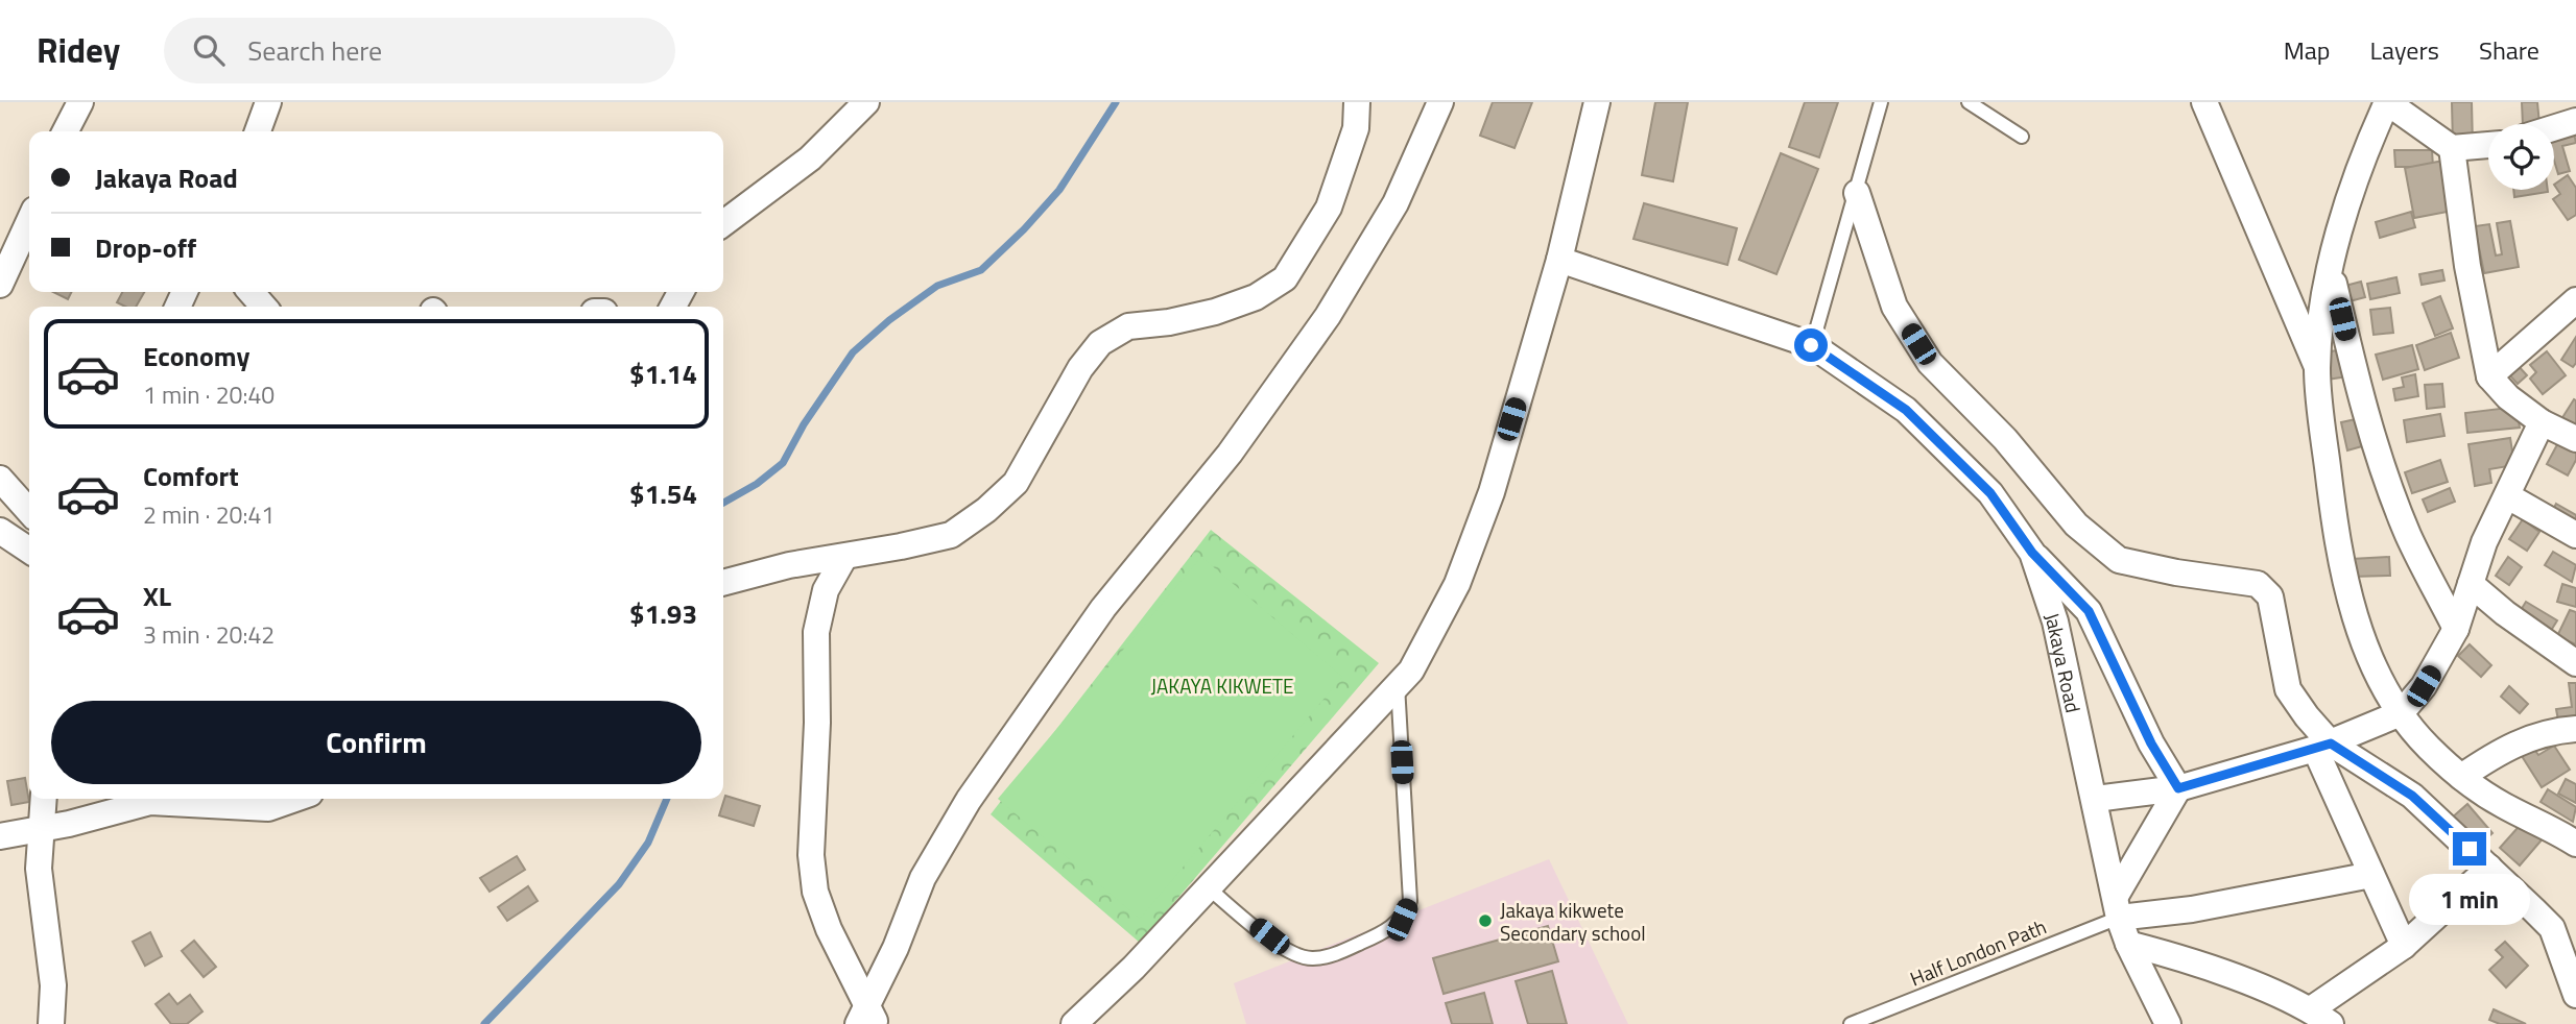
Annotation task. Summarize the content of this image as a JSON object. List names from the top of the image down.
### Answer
{
  "streets": {
    "street": ["Jakaya Road"],
    "lane": ["Half London Path"]
  },
  "crossings": [
    ["Jakaya Road", "Half London Path"]
  ],
  "parks": ["JAKAYA KIKWETE"],
  "places": ["Jakaya kikwete Secondary school"],
  "page": {
    "header": "Ridey",
    "search": "Search here",
    "nav": ["Map", "Layers", "Share"],
    "banner": ["Jakaya Road", "Drop-off"],
    "list": [
      {
        "name": "Economy",
        "note": "1 min · 20:40",
        "value": "$1.14"
      },
      {
        "name": "Comfort",
        "note": "2 min · 20:41",
        "value": "$1.54"
      },
      {
        "name": "XL",
        "note": "3 min · 20:42",
        "value": "$1.93"
      }
    ],
    "buttons": "Confirm",
    "bubble": "1 min"
  }
}
